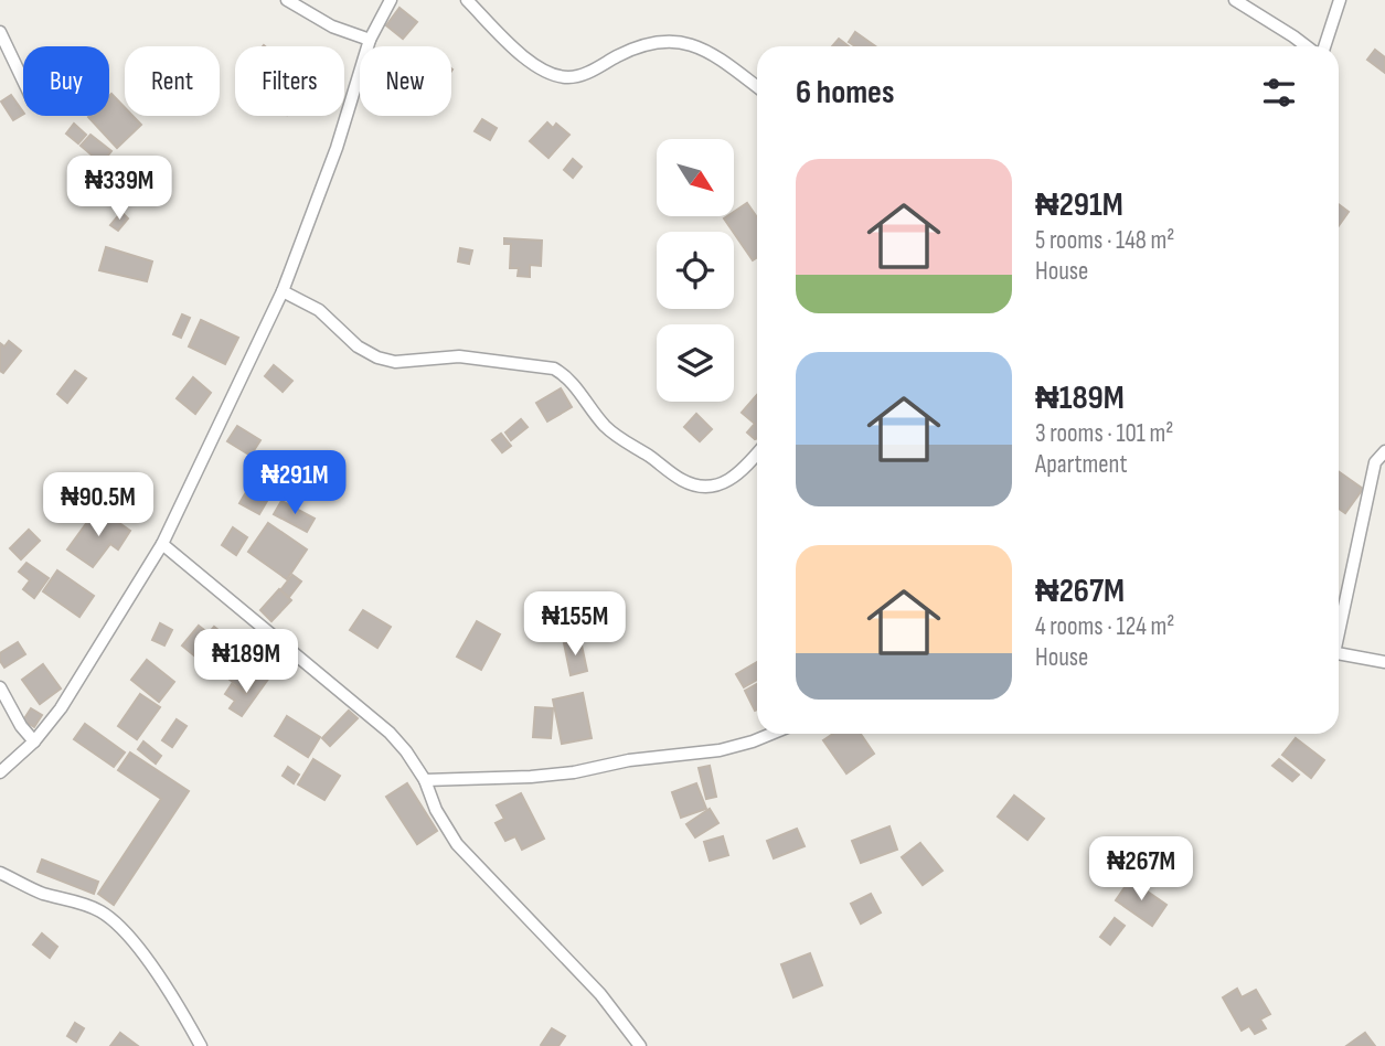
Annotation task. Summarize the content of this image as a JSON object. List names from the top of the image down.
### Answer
{
  "north": "bottom right",
  "page": {
    "chip": [
      "Buy",
      "Rent",
      "Filters",
      "New"
    ],
    "heading": "6 homes",
    "list": [
      {
        "name": "₦291M",
        "note": "5 rooms · 148 m² · House"
      },
      {
        "name": "₦189M",
        "note": "3 rooms · 101 m² · Apartment"
      },
      {
        "name": "₦267M",
        "note": "4 rooms · 124 m² · House"
      }
    ],
    "price": [
      "₦339M",
      "₦291M",
      "₦90.5M",
      "₦155M",
      "₦189M",
      "₦267M"
    ]
  }
}
